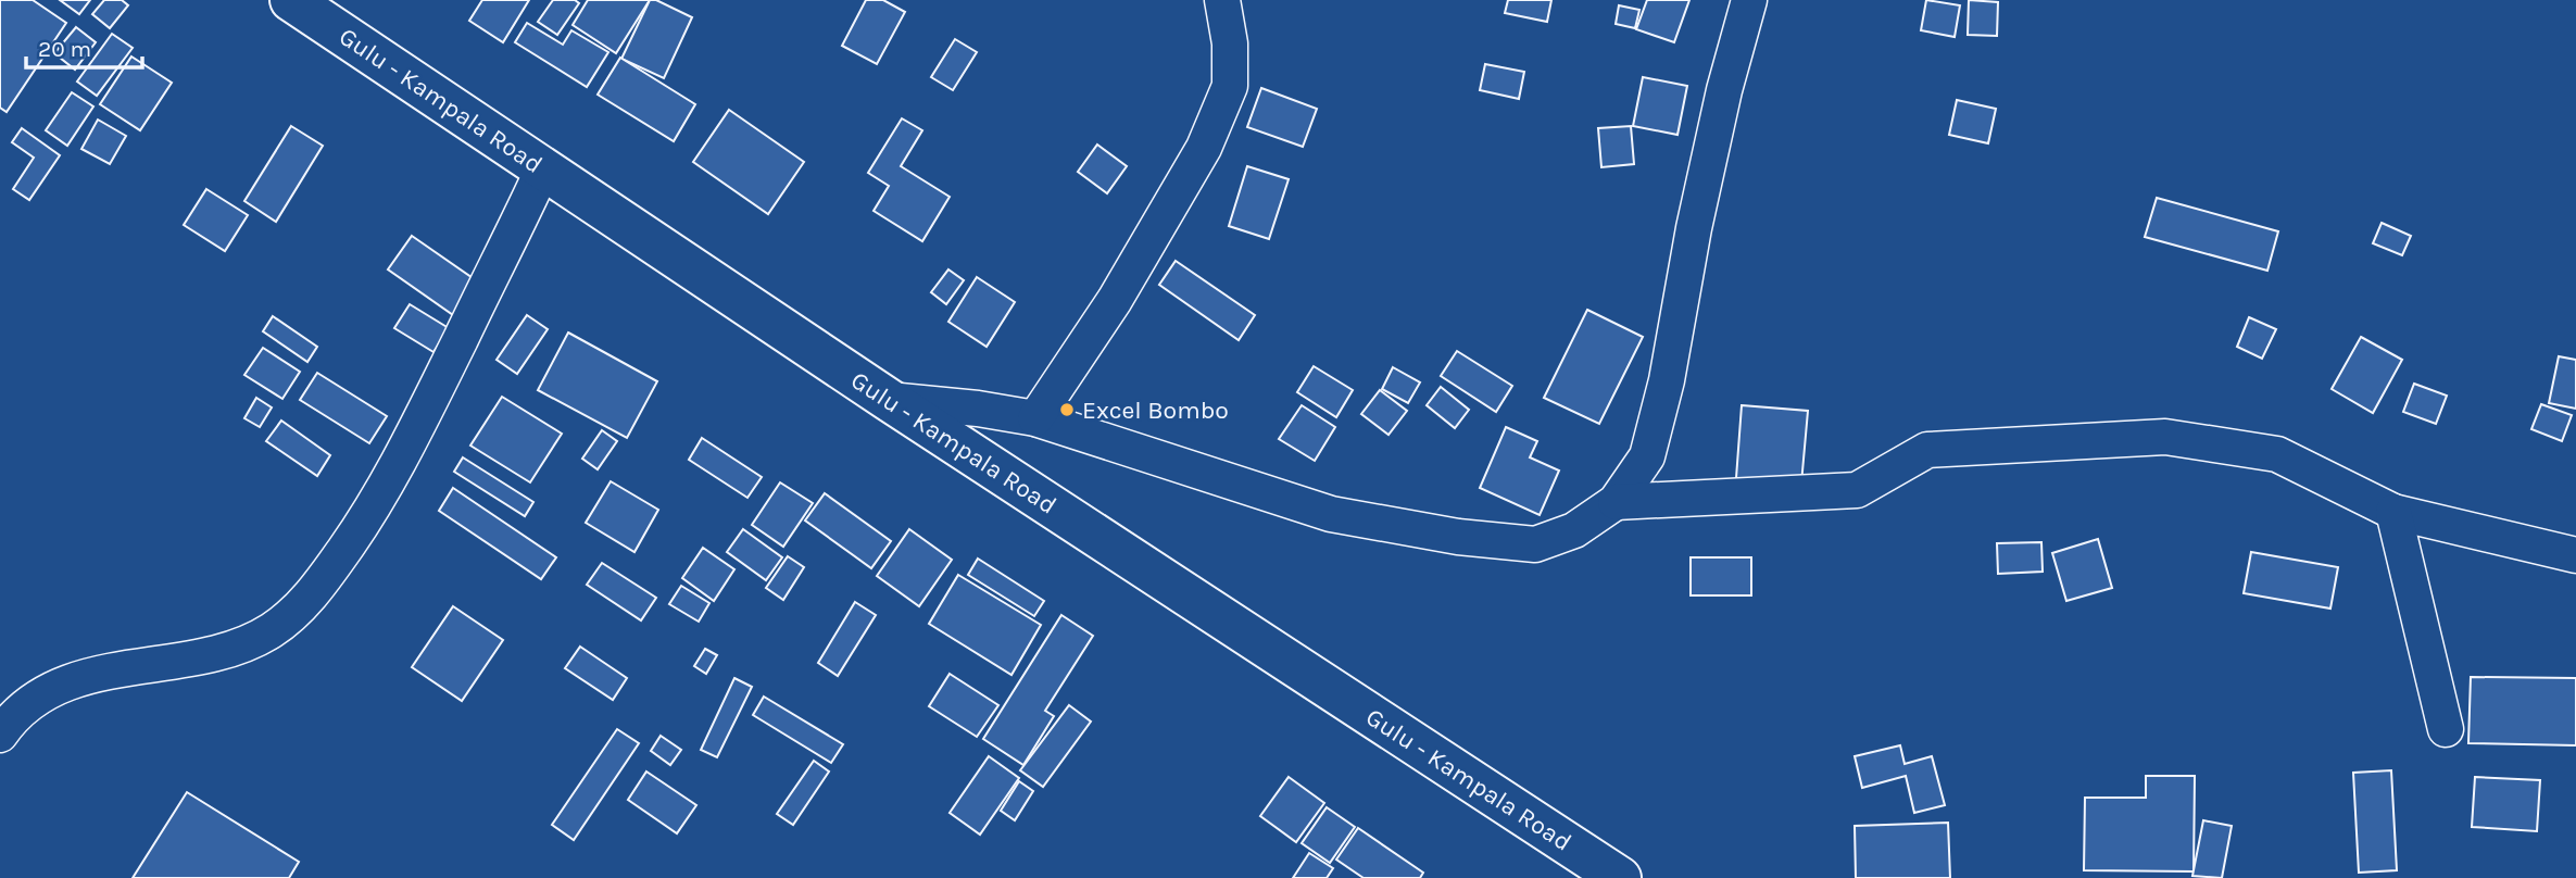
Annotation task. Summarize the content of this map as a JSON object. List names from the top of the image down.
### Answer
{
  "streets": {
    "main road": ["Gulu - Kampala Road"]
  },
  "places": ["Excel Bombo"],
  "scale_bar": "20 m"
}
